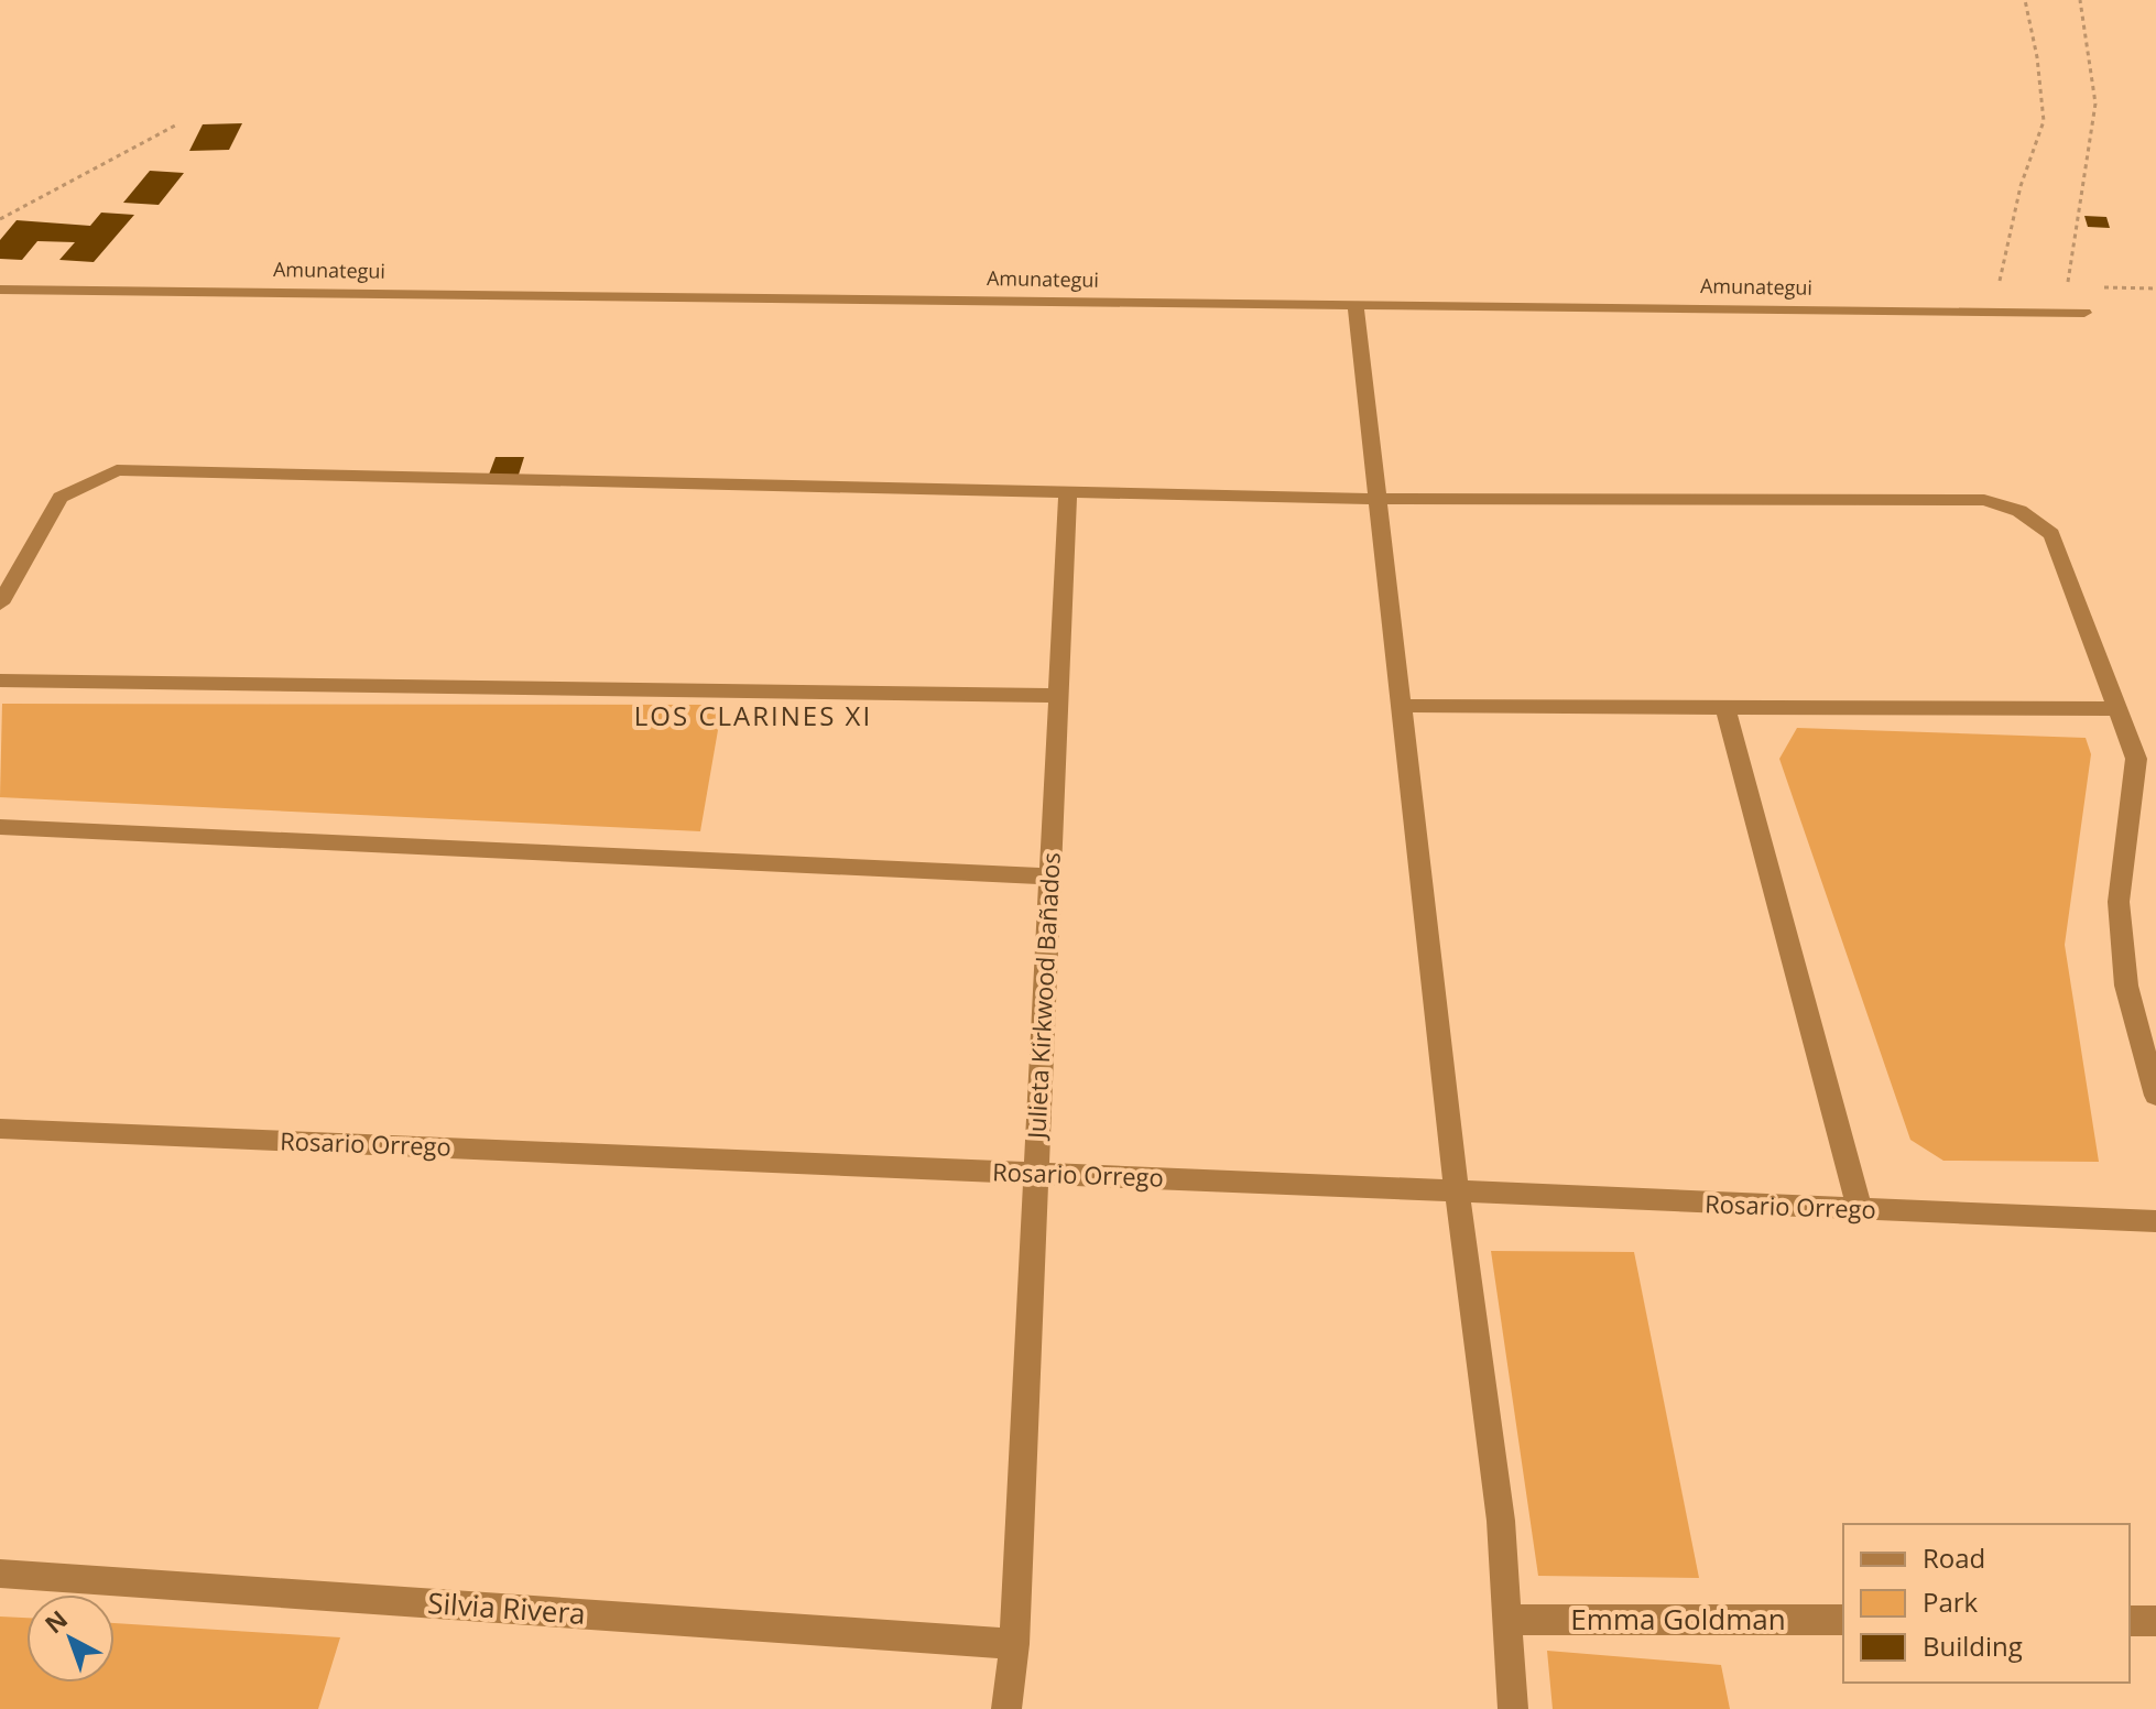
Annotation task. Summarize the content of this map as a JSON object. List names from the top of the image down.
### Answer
{
  "streets": {
    "street": [
      "Amunategui",
      "Julieta Kirkwood Bañados",
      "Rosario Orrego",
      "Silvia Rivera",
      "Emma Goldman"
    ]
  },
  "crossings": [
    ["Julieta Kirkwood Bañados", "Rosario Orrego"],
    ["Julieta Kirkwood Bañados", "Silvia Rivera"]
  ],
  "districts": ["LOS CLARINES XI"],
  "legend": ["Road", "Park", "Building"],
  "north": "top left"
}
